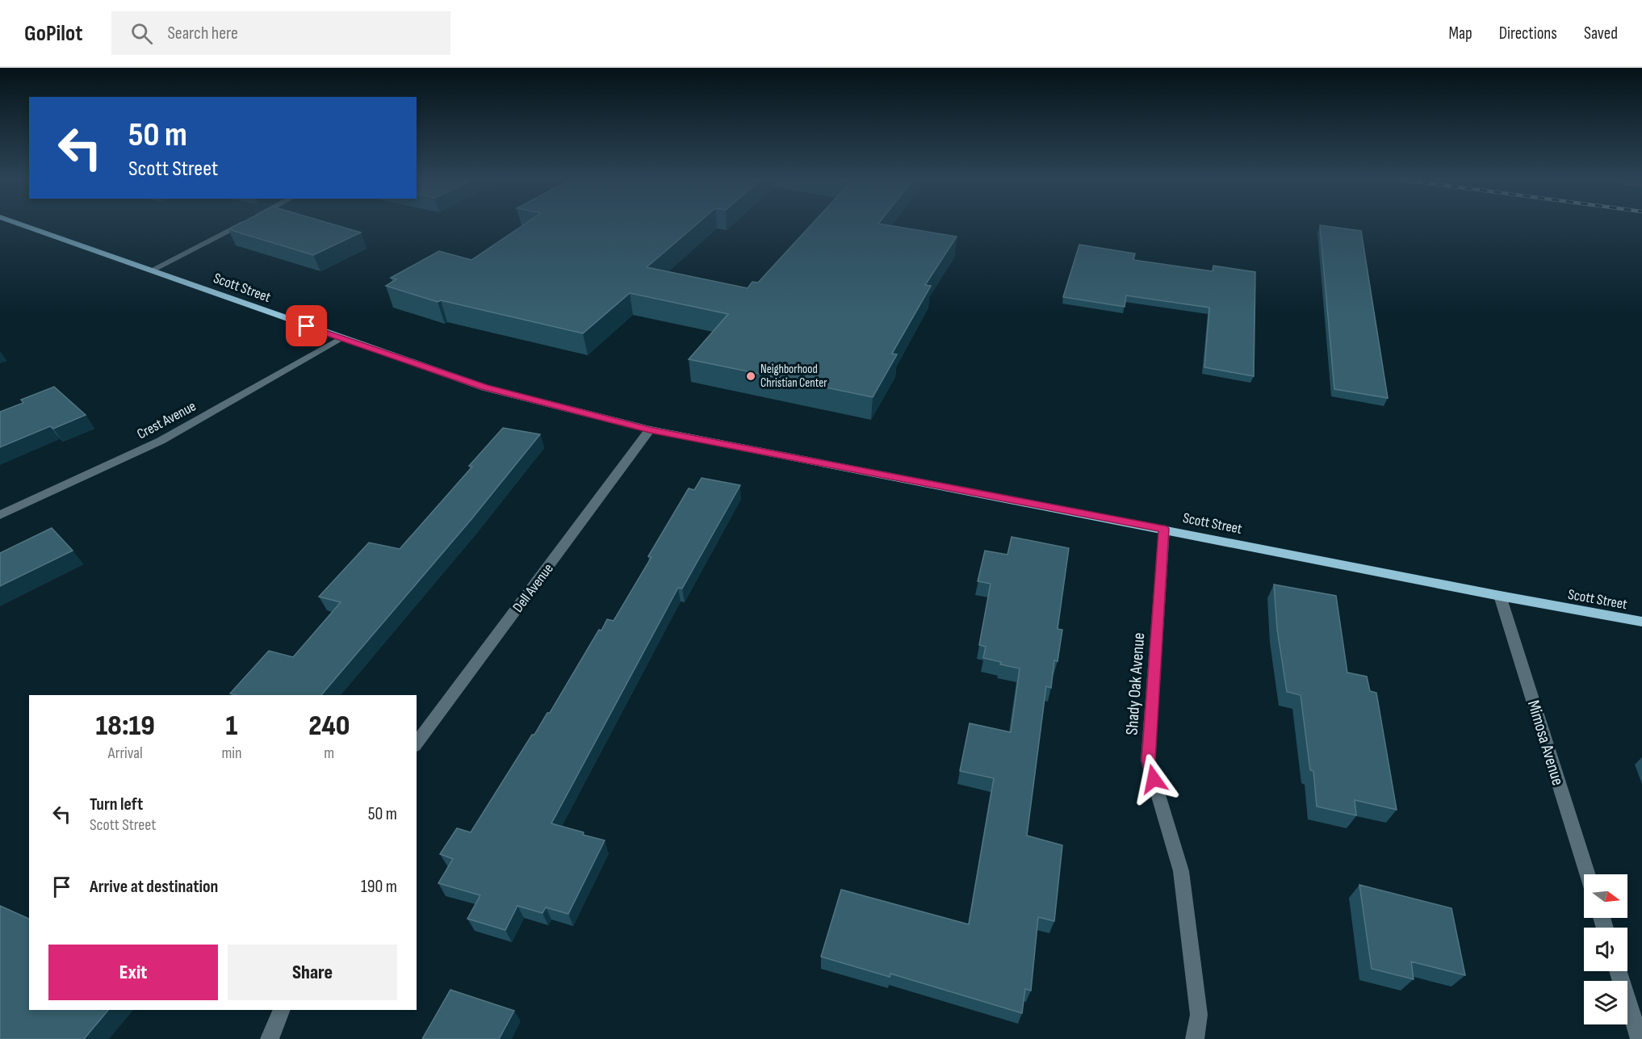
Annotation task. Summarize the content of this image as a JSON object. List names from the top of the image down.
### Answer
{
  "streets": {
    "main road": ["Scott Street"],
    "street": [
      "Crest Avenue",
      "Dell Avenue",
      "Shady Oak Avenue",
      "Mimosa Avenue"
    ]
  },
  "crossings": [
    ["Scott Street", "Crest Avenue"],
    ["Scott Street", "Dell Avenue"],
    ["Scott Street", "Shady Oak Avenue"],
    ["Scott Street", "Mimosa Avenue"]
  ],
  "places": ["Neighborhood Christian Center"],
  "north": "right",
  "page": {
    "header": "GoPilot",
    "search": "Search here",
    "nav": ["Map", "Directions", "Saved"],
    "turn": ["50 m", "Scott Street"],
    "eta": [
      "18:19",
      "Arrival",
      "1",
      "min",
      "240",
      "m"
    ],
    "list": [
      {
        "name": "Turn left",
        "note": "Scott Street",
        "value": "50 m"
      },
      {
        "name": "Arrive at destination",
        "value": "190 m"
      }
    ],
    "buttons": ["Exit", "Share"]
  }
}
